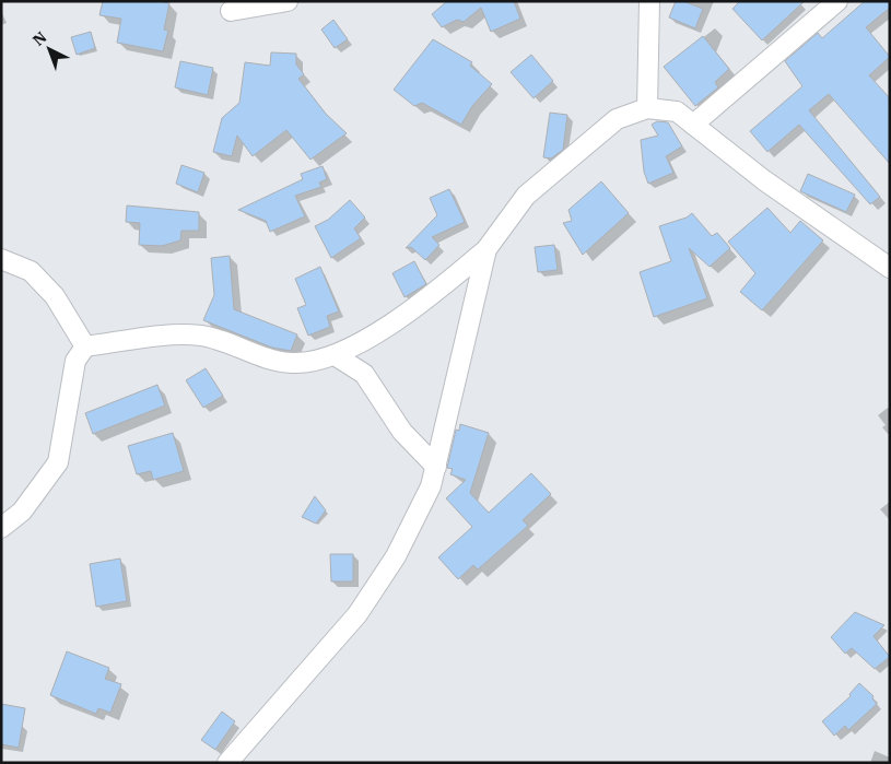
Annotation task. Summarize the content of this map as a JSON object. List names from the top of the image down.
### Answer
{
  "north": "top left"
}
